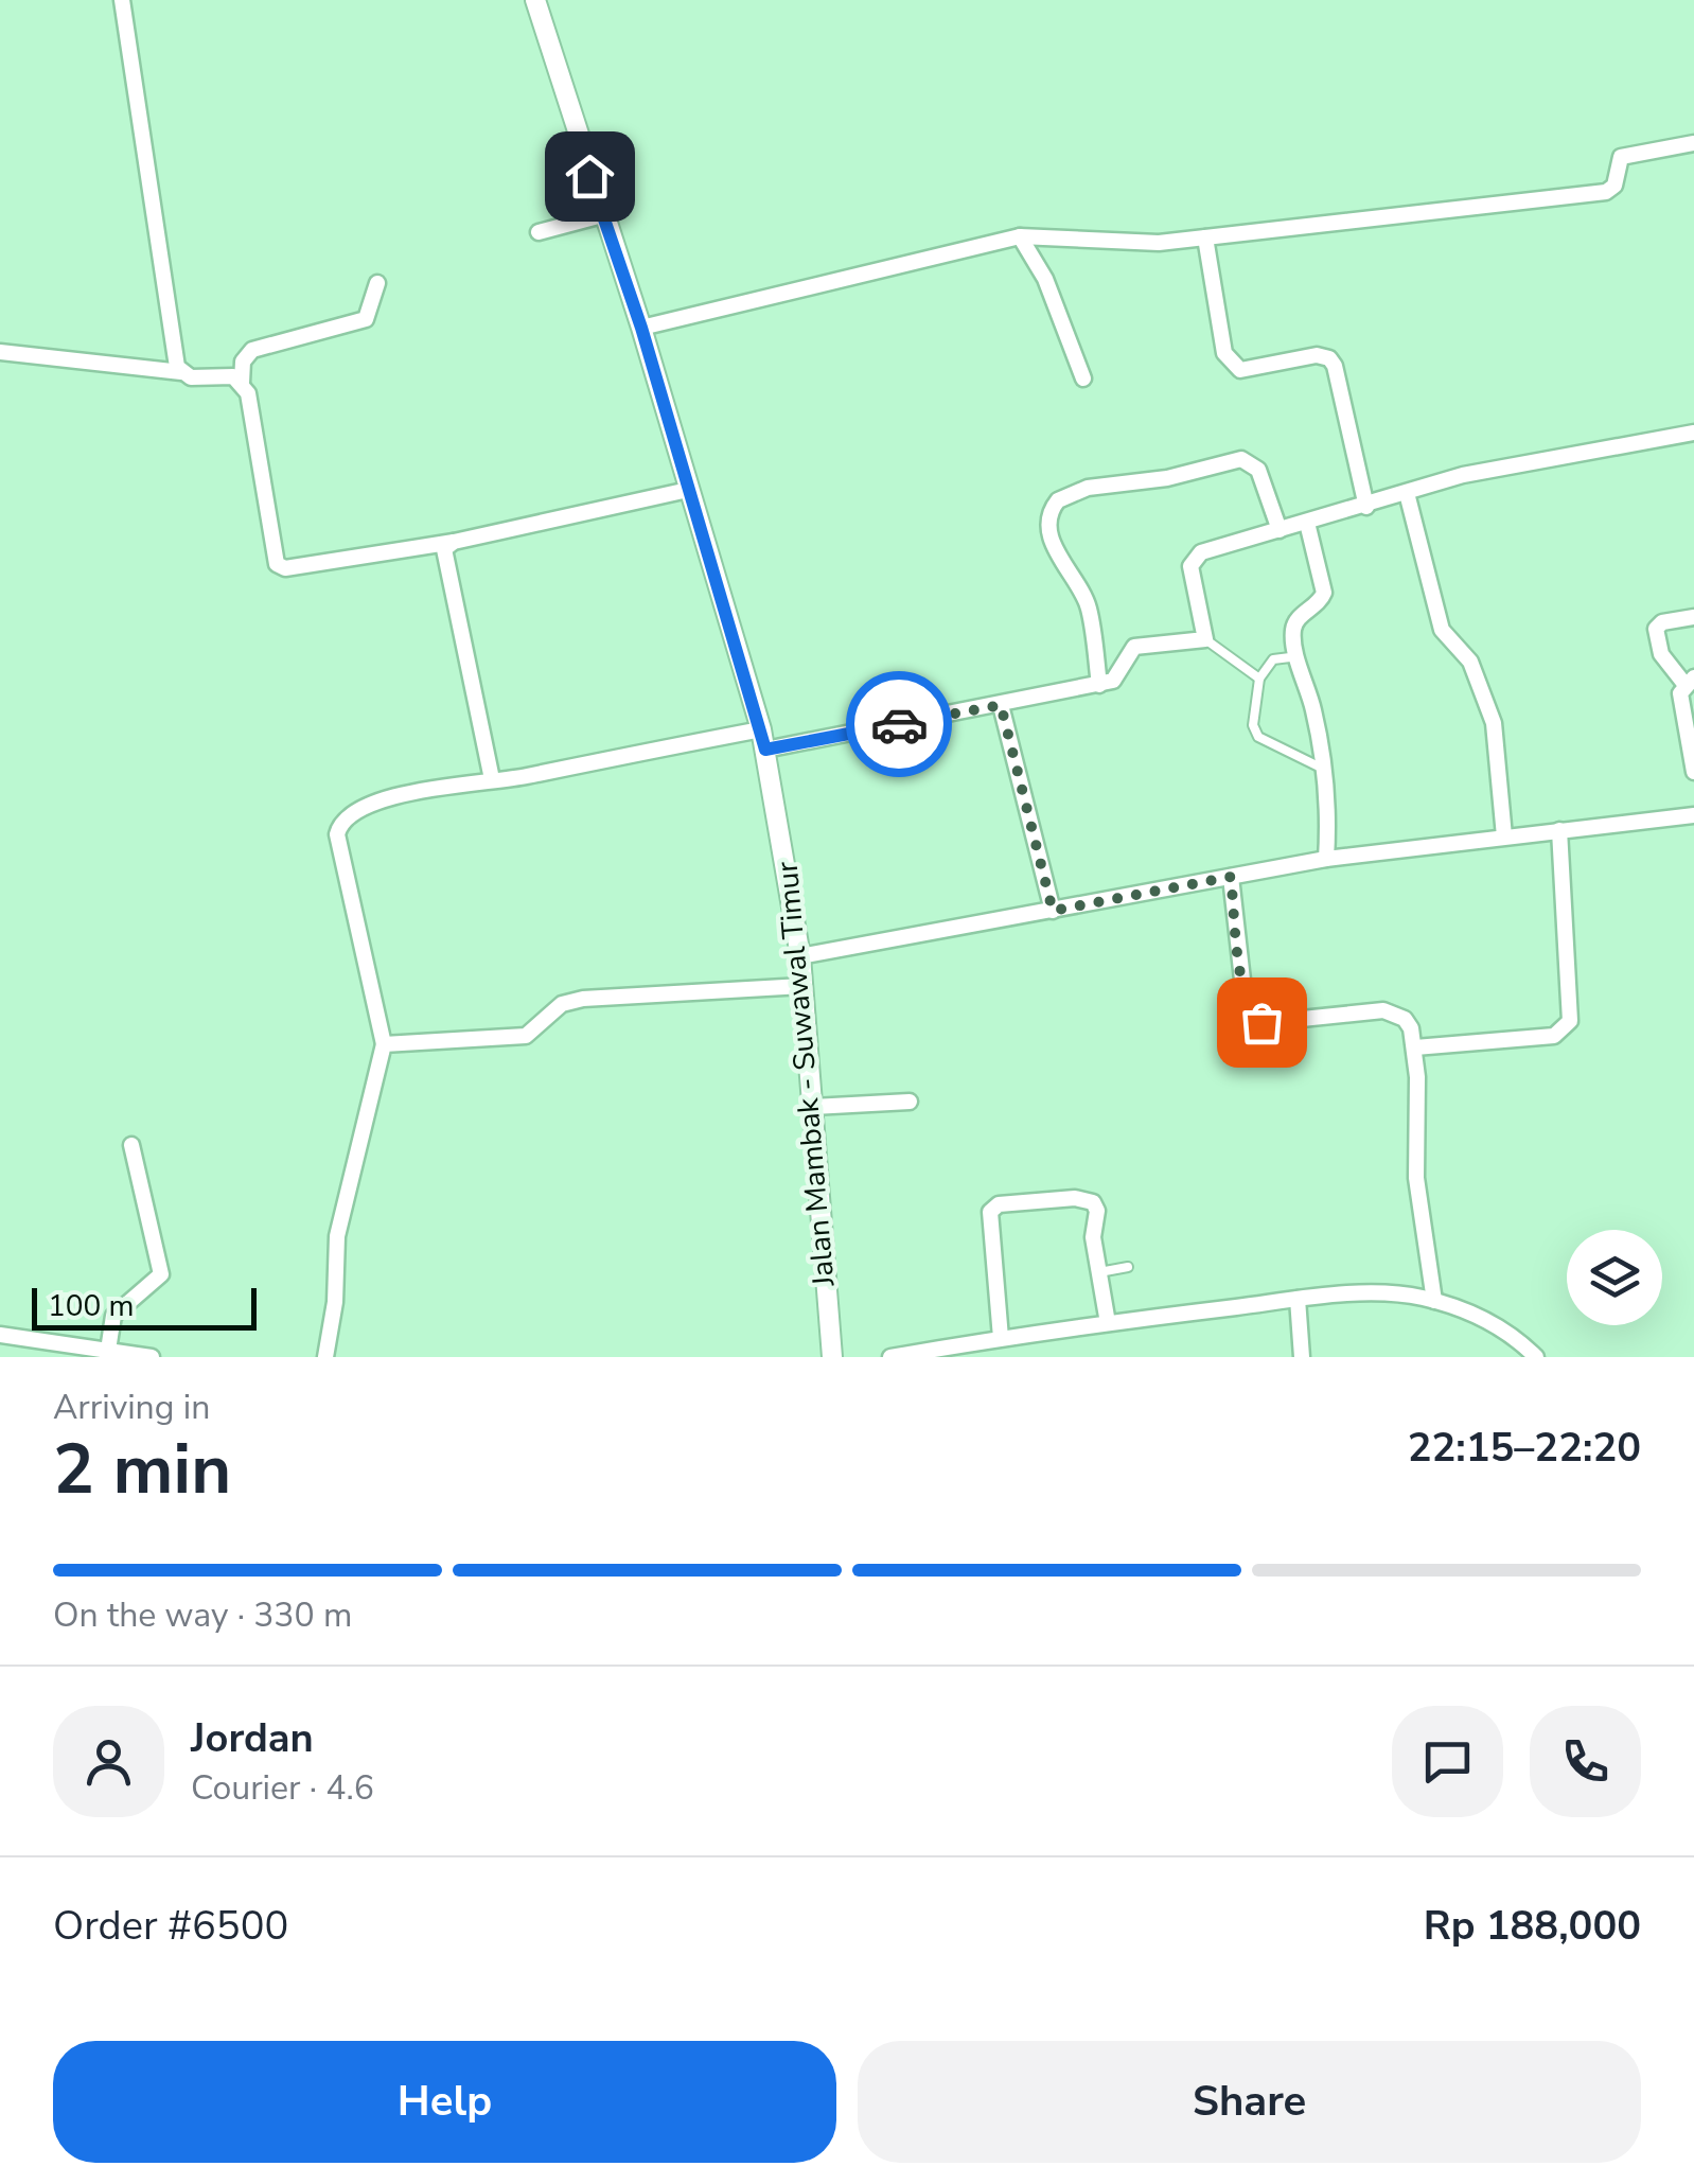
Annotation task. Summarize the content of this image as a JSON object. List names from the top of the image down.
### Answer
{
  "streets": {
    "street": ["Jalan Mambak - Suwawal Timur"]
  },
  "scale_bar": "100 m",
  "page": {
    "scale": "100 m",
    "heading": ["2 min", "Arriving in", "22:15–22:20"],
    "panel": [
      "Jordan",
      "Courier · 4.6",
      "Order #6500",
      "Rp 188,000"
    ],
    "bar": "On the way · 330 m",
    "buttons": ["Help", "Share"]
  }
}
